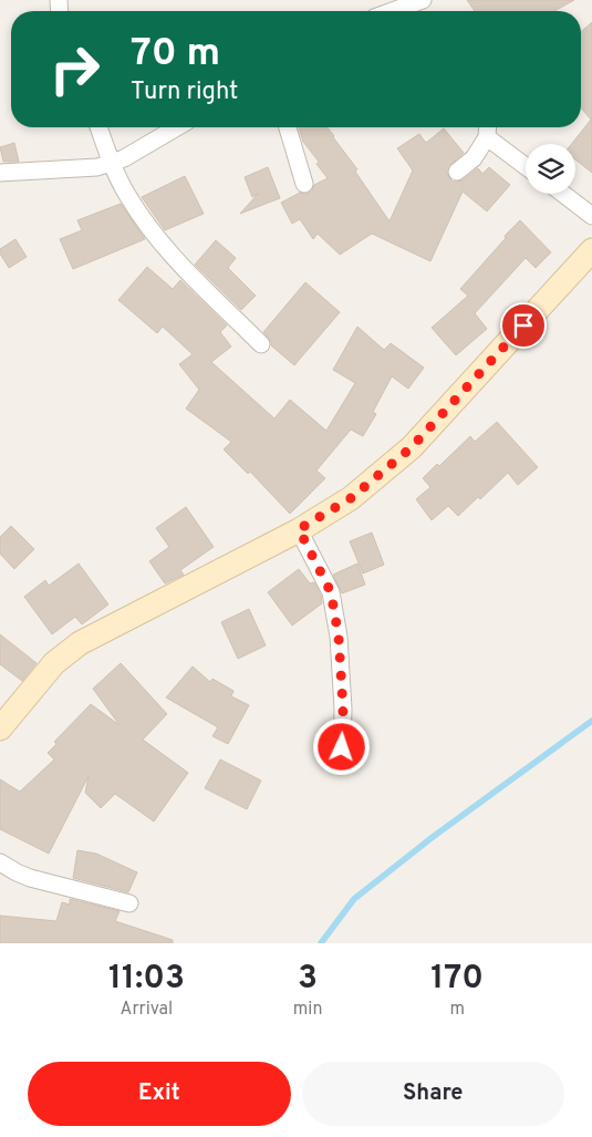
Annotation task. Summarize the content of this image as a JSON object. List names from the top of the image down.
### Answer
{
  "page": {
    "turn": ["70 m", "Turn right"],
    "eta": [
      "11:03",
      "Arrival",
      "3",
      "min",
      "170",
      "m"
    ],
    "buttons": ["Exit", "Share"]
  }
}
